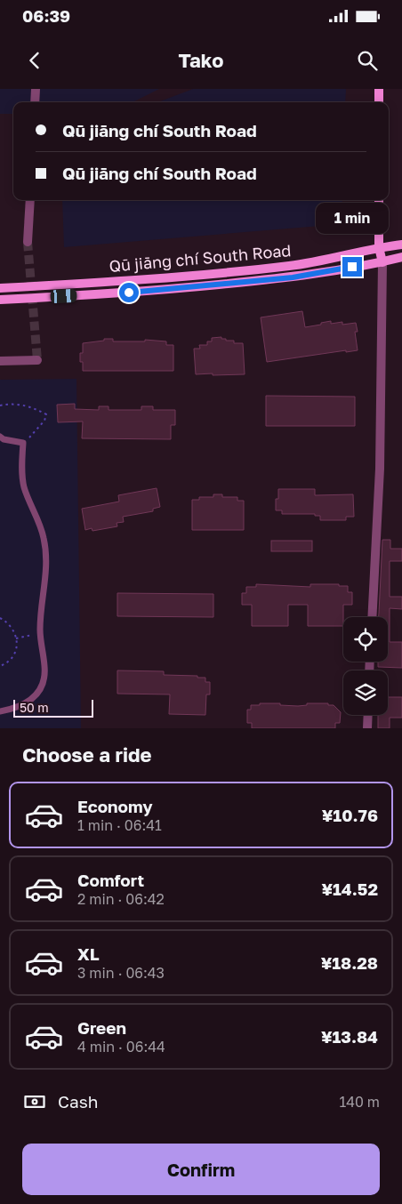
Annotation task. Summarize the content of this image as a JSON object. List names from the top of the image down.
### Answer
{
  "streets": {
    "main road": ["Qū jiāng chí South Road"]
  },
  "scale_bar": "50 m",
  "page": {
    "status": "06:39",
    "header": "Tako",
    "banner": ["Qū jiāng chí South Road", "Qū jiāng chí South Road"],
    "bubble": "1 min",
    "scale": "50 m",
    "heading": "Choose a ride",
    "list": [
      {
        "name": "Economy",
        "note": "1 min · 06:41",
        "value": "¥10.76"
      },
      {
        "name": "Comfort",
        "note": "2 min · 06:42",
        "value": "¥14.52"
      },
      {
        "name": "XL",
        "note": "3 min · 06:43",
        "value": "¥18.28"
      },
      {
        "name": "Green",
        "note": "4 min · 06:44",
        "value": "¥13.84"
      }
    ],
    "pay": ["Cash", "140 m"],
    "buttons": "Confirm"
  }
}
